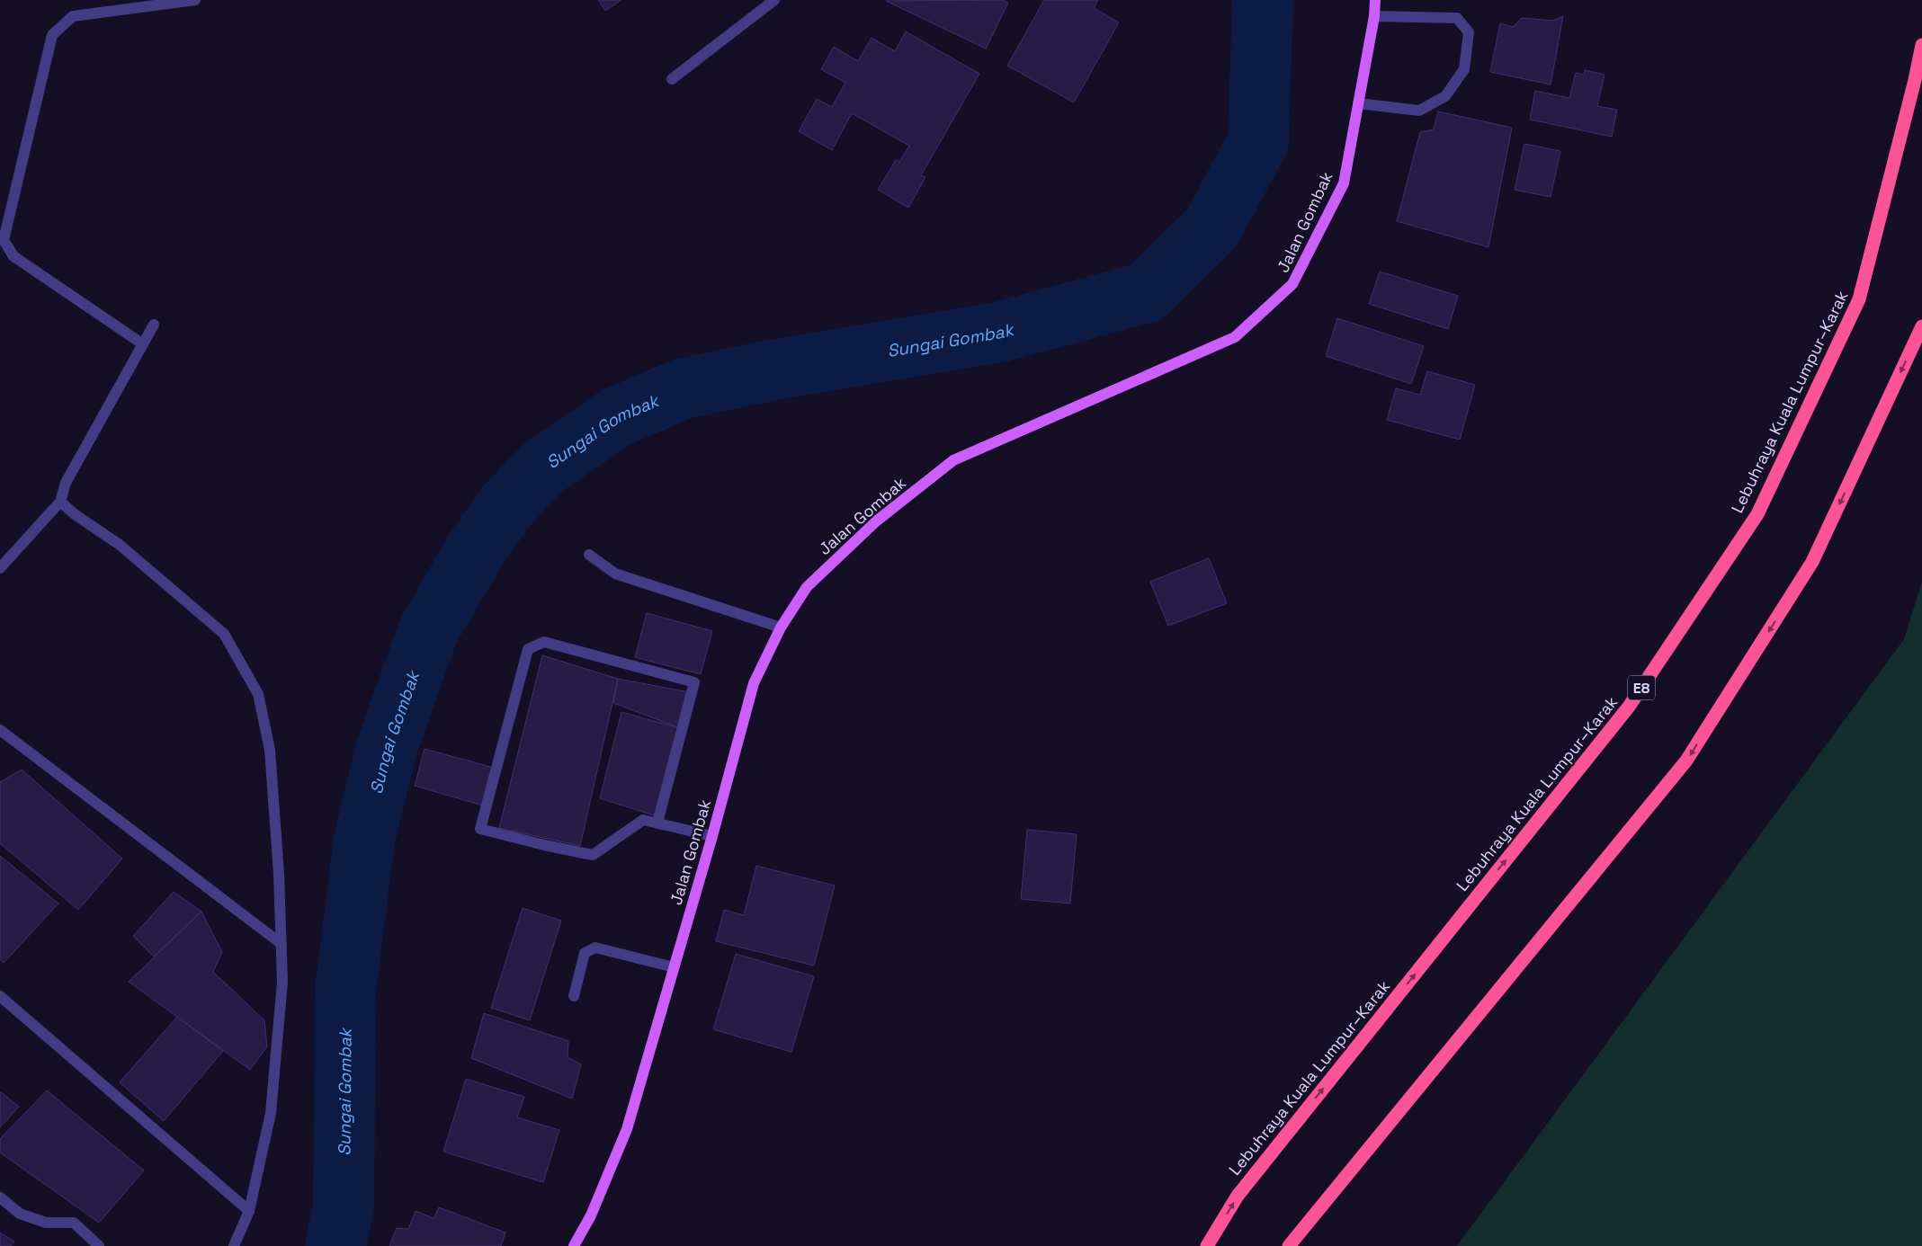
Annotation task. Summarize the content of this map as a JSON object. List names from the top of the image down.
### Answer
{
  "streets": {
    "highway": ["Lebuhraya Kuala Lumpur–Karak", "E8"],
    "main road": ["Jalan Gombak"]
  },
  "water": ["Sungai Gombak"]
}
